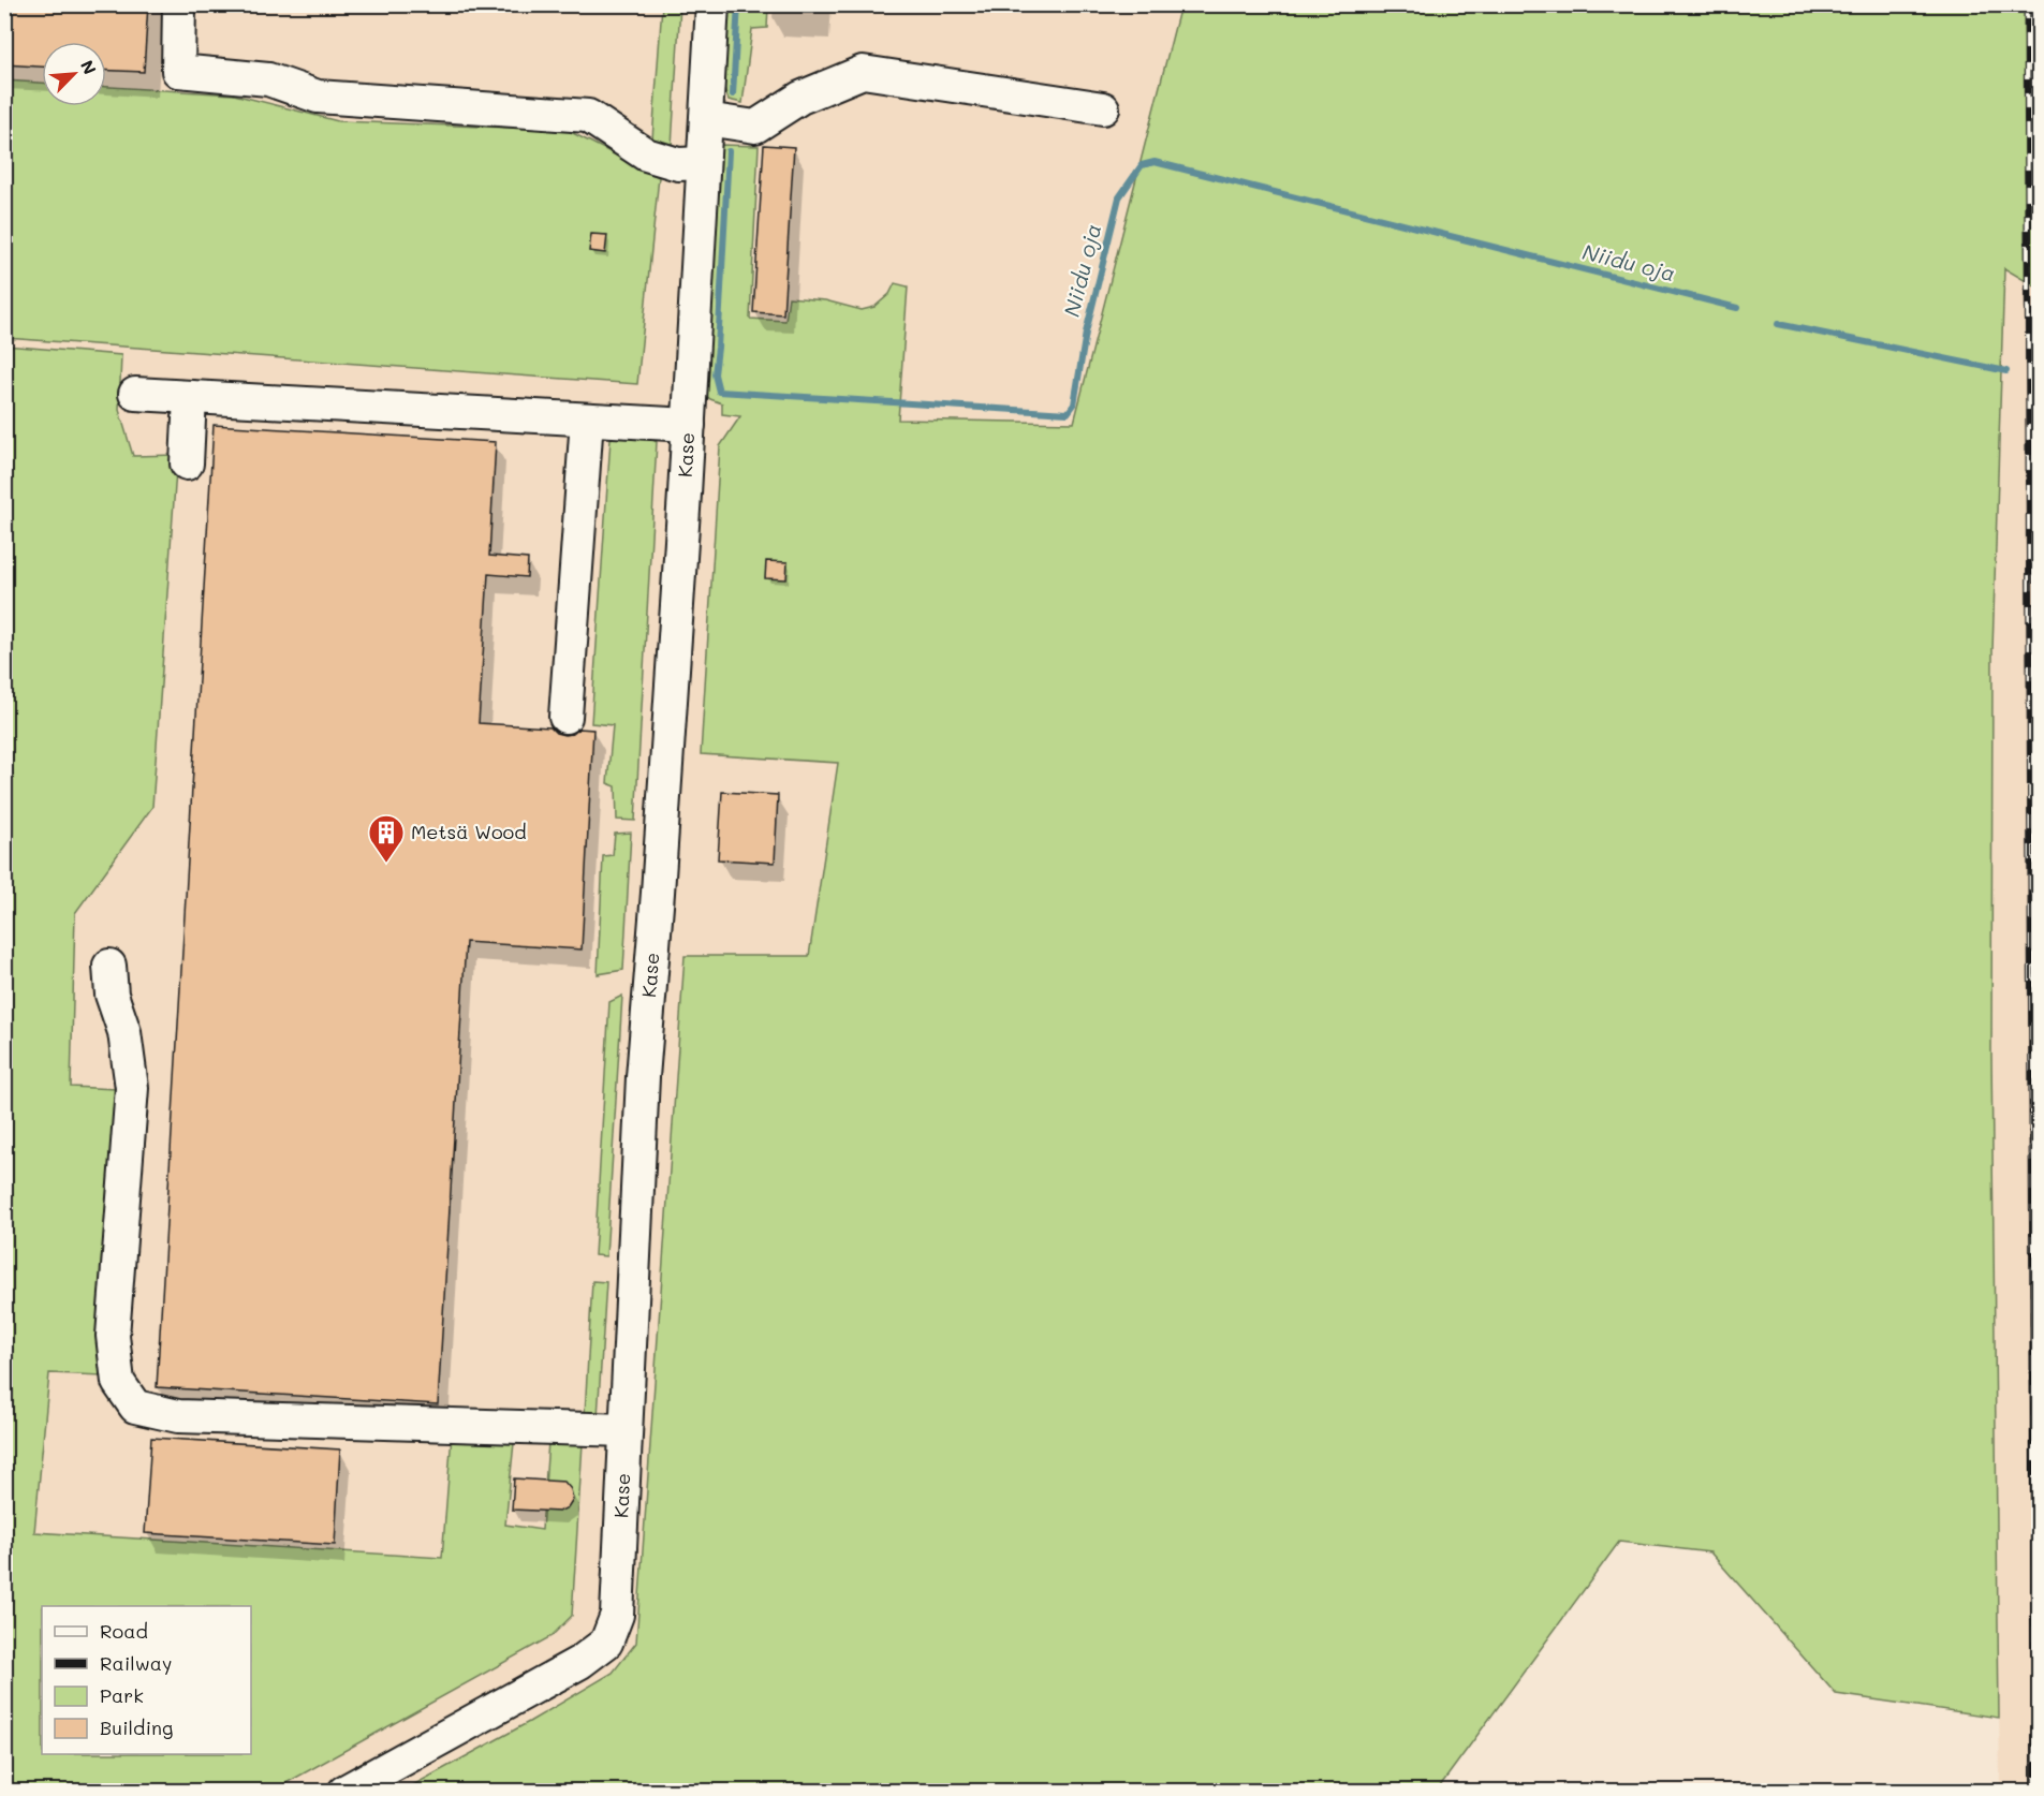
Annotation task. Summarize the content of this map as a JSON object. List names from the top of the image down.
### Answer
{
  "streets": {
    "street": ["Kase"]
  },
  "water": ["Niidu oja"],
  "places": {
    "building": ["Metsä Wood"]
  },
  "legend": [
    "Road",
    "Railway",
    "Park",
    "Building"
  ],
  "north": "top right"
}
